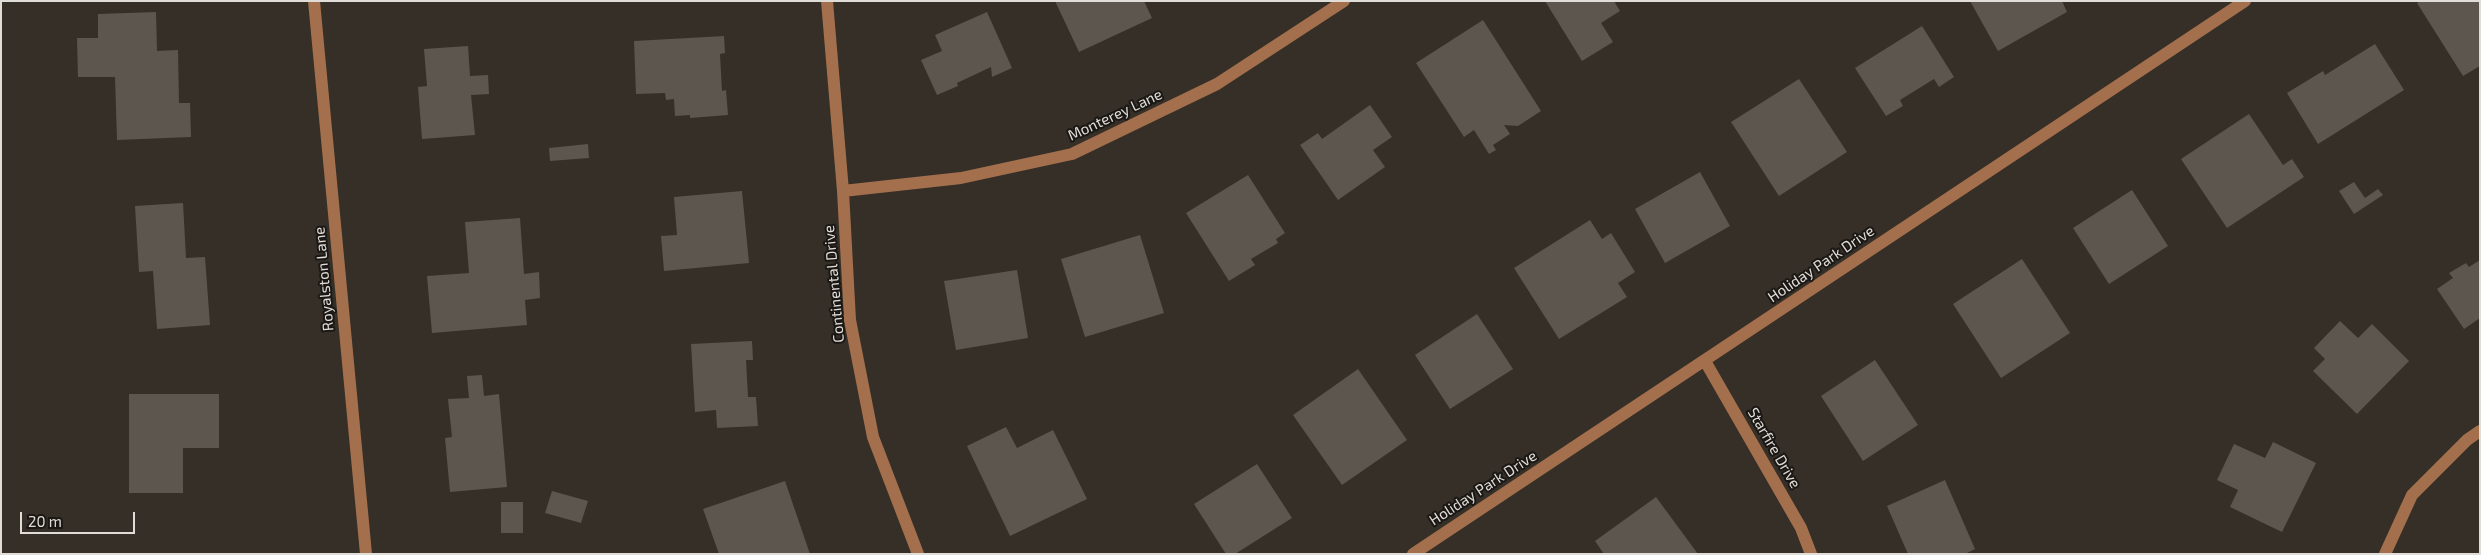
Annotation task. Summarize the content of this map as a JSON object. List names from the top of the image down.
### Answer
{
  "streets": {
    "street": [
      "Monterey Lane",
      "Holiday Park Drive",
      "Royalston Lane",
      "Continental Drive",
      "Starfire Drive"
    ]
  },
  "crossings": [
    ["Monterey Lane", "Continental Drive"],
    ["Holiday Park Drive", "Starfire Drive"]
  ],
  "scale_bar": "20 m"
}
